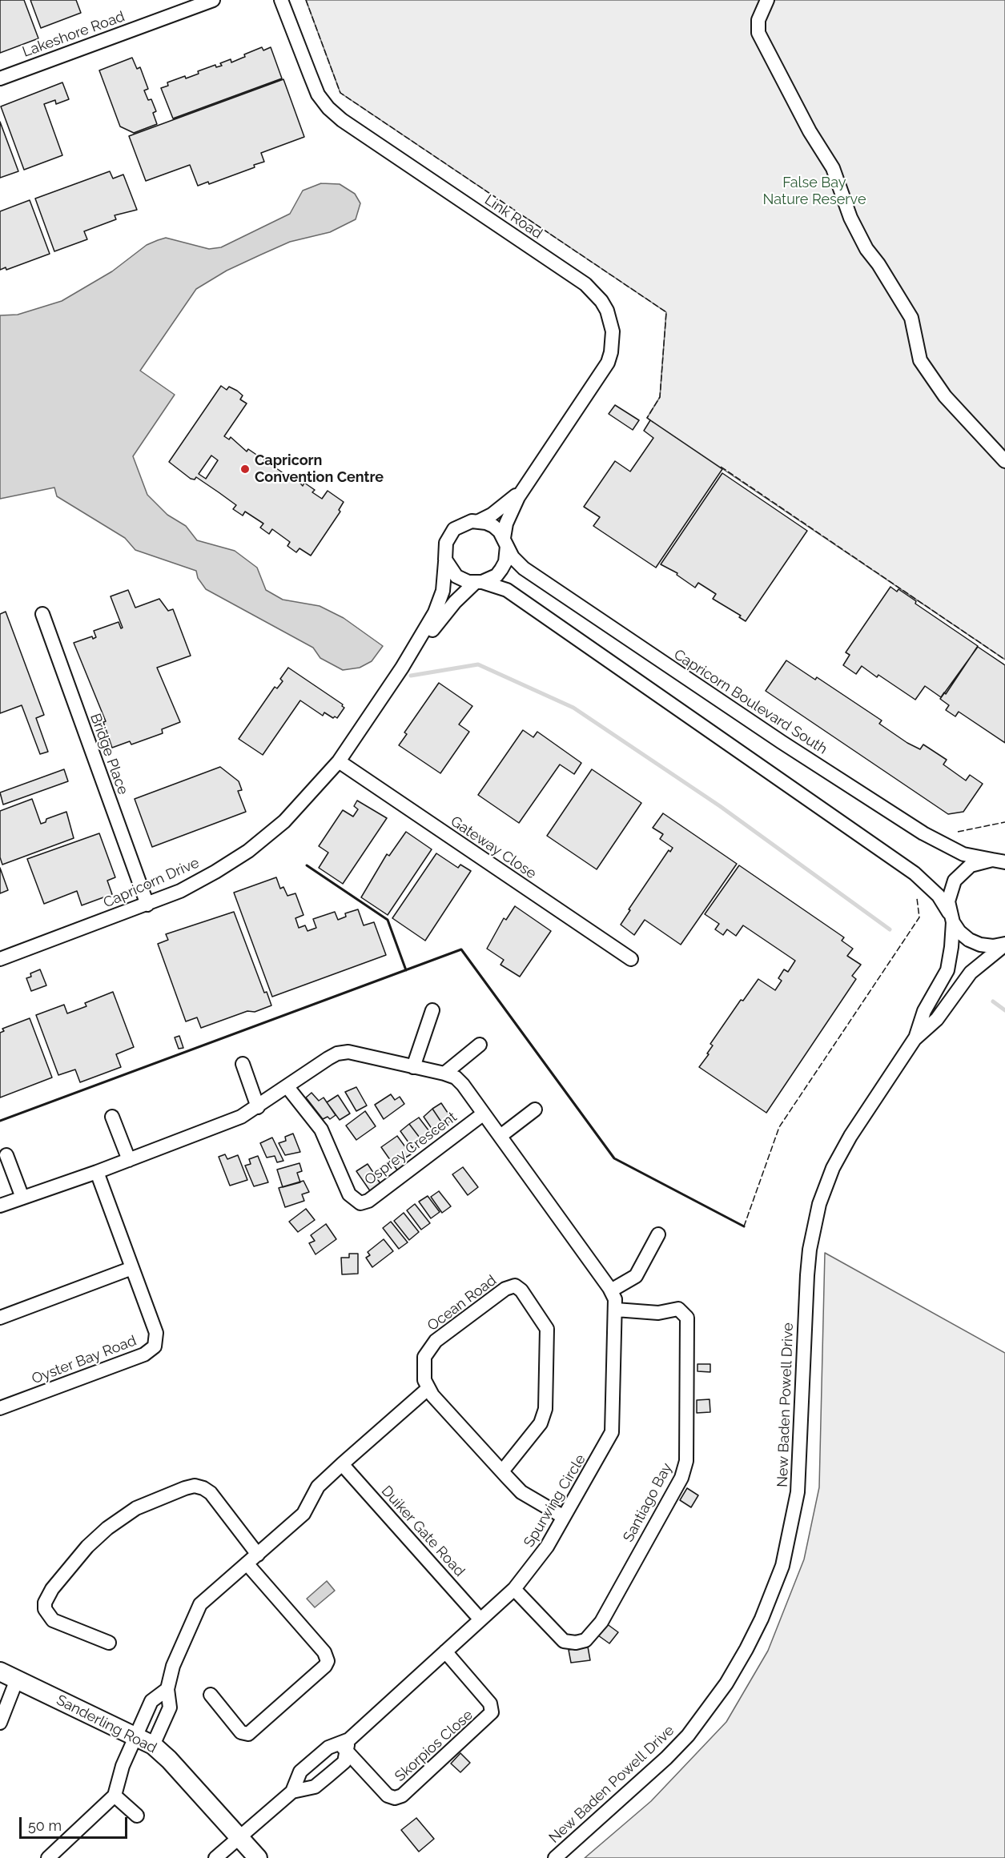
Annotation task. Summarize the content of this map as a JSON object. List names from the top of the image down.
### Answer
{
  "streets": {
    "street": [
      "Lakeshore Road",
      "Link Road",
      "Capricorn Boulevard South",
      "Bridge Place",
      "Gateway Close",
      "Capricorn Drive",
      "Osprey Crescent",
      "Ocean Road",
      "Oyster Bay Road",
      "New Baden Powell Drive",
      "Spurwing Circle",
      "Santiago Bay",
      "Duiker Gate Road",
      "Sanderling Road",
      "Skorpios Close"
    ]
  },
  "crossings": [
    ["Link Road", "Capricorn Boulevard South"],
    ["Link Road", "Capricorn Drive"],
    ["Capricorn Boulevard South", "Capricorn Drive"],
    ["Capricorn Boulevard South", "New Baden Powell Drive"],
    ["Bridge Place", "Capricorn Drive"],
    ["Gateway Close", "Capricorn Drive"],
    ["Osprey Crescent", "Spurwing Circle"],
    ["Spurwing Circle", "Santiago Bay"],
    ["Spurwing Circle", "Duiker Gate Road"],
    ["Spurwing Circle", "Sanderling Road"],
    ["Spurwing Circle", "Skorpios Close"]
  ],
  "parks": ["False Bay Nature Reserve"],
  "places": ["Capricorn Convention Centre"],
  "scale_bar": "50 m"
}
